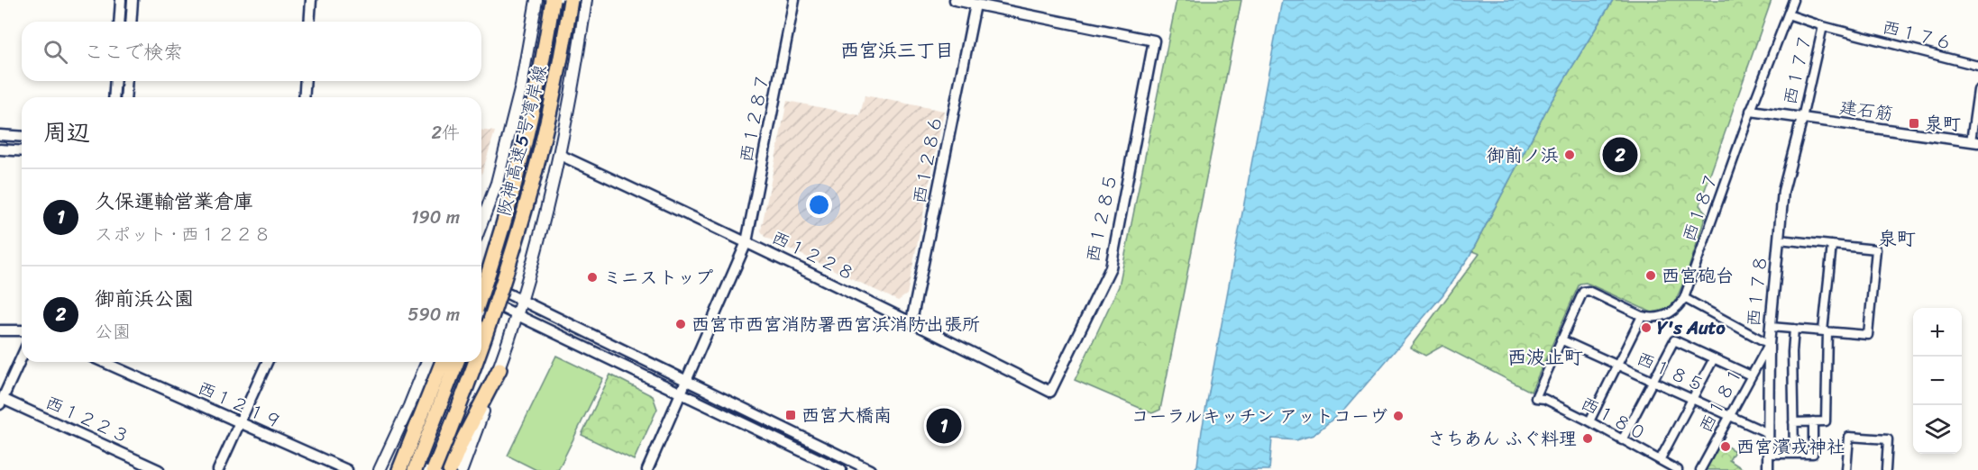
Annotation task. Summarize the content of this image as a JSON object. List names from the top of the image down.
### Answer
{
  "streets": {
    "highway": ["阪神高速5号湾岸線"],
    "street": [
      "西１７６",
      "西１７７",
      "建石筋",
      "西１２８７",
      "西１２８６",
      "西１８７",
      "西１２８５",
      "西１２２８",
      "西１７８",
      "西１８５",
      "西１８１",
      "西１２１９",
      "西１８０",
      "西１２２３"
    ]
  },
  "crossings": [
    ["西１７６", "西１７７"],
    ["西１７６", "西１８７"],
    ["西１７７", "建石筋"],
    ["西１７７", "西１７８"],
    ["建石筋", "西１８７"],
    ["建石筋", "西１７８"],
    ["西１２８７", "西１２２８"],
    ["西１２８６", "西１２８５"],
    ["西１２８６", "西１２２８"],
    ["西１８７", "西１８５"],
    ["西１８７", "西１８０"],
    ["西１２８５", "西１２２８"],
    ["西１７８", "西１８５"],
    ["西１７８", "西１８１"],
    ["西１８５", "西１８１"]
  ],
  "districts": ["西宮浜三丁目", "泉町", "西波止町"],
  "places": {
    "transit": ["泉町", "西宮大橋南"],
    "other": [
      "御前ノ浜",
      "西宮砲台",
      "ミニストップ",
      "西宮市西宮消防署西宮浜消防出張所",
      "Y's Auto",
      "コーラルキッチン アットコーヴ",
      "さちあん ふぐ料理",
      "西宮濱戎神社"
    ]
  },
  "page": {
    "search": "ここで検索",
    "heading": ["周辺", "2件"],
    "pins": ["2", "1"],
    "list": [
      {
        "mark": "1",
        "name": "久保運輸営業倉庫",
        "note": "スポット · 西１２２８",
        "value": "190 m"
      },
      {
        "mark": "2",
        "name": "御前浜公園",
        "note": "公園",
        "value": "590 m"
      }
    ],
    "map_buttons": ["+", "−"]
  }
}
